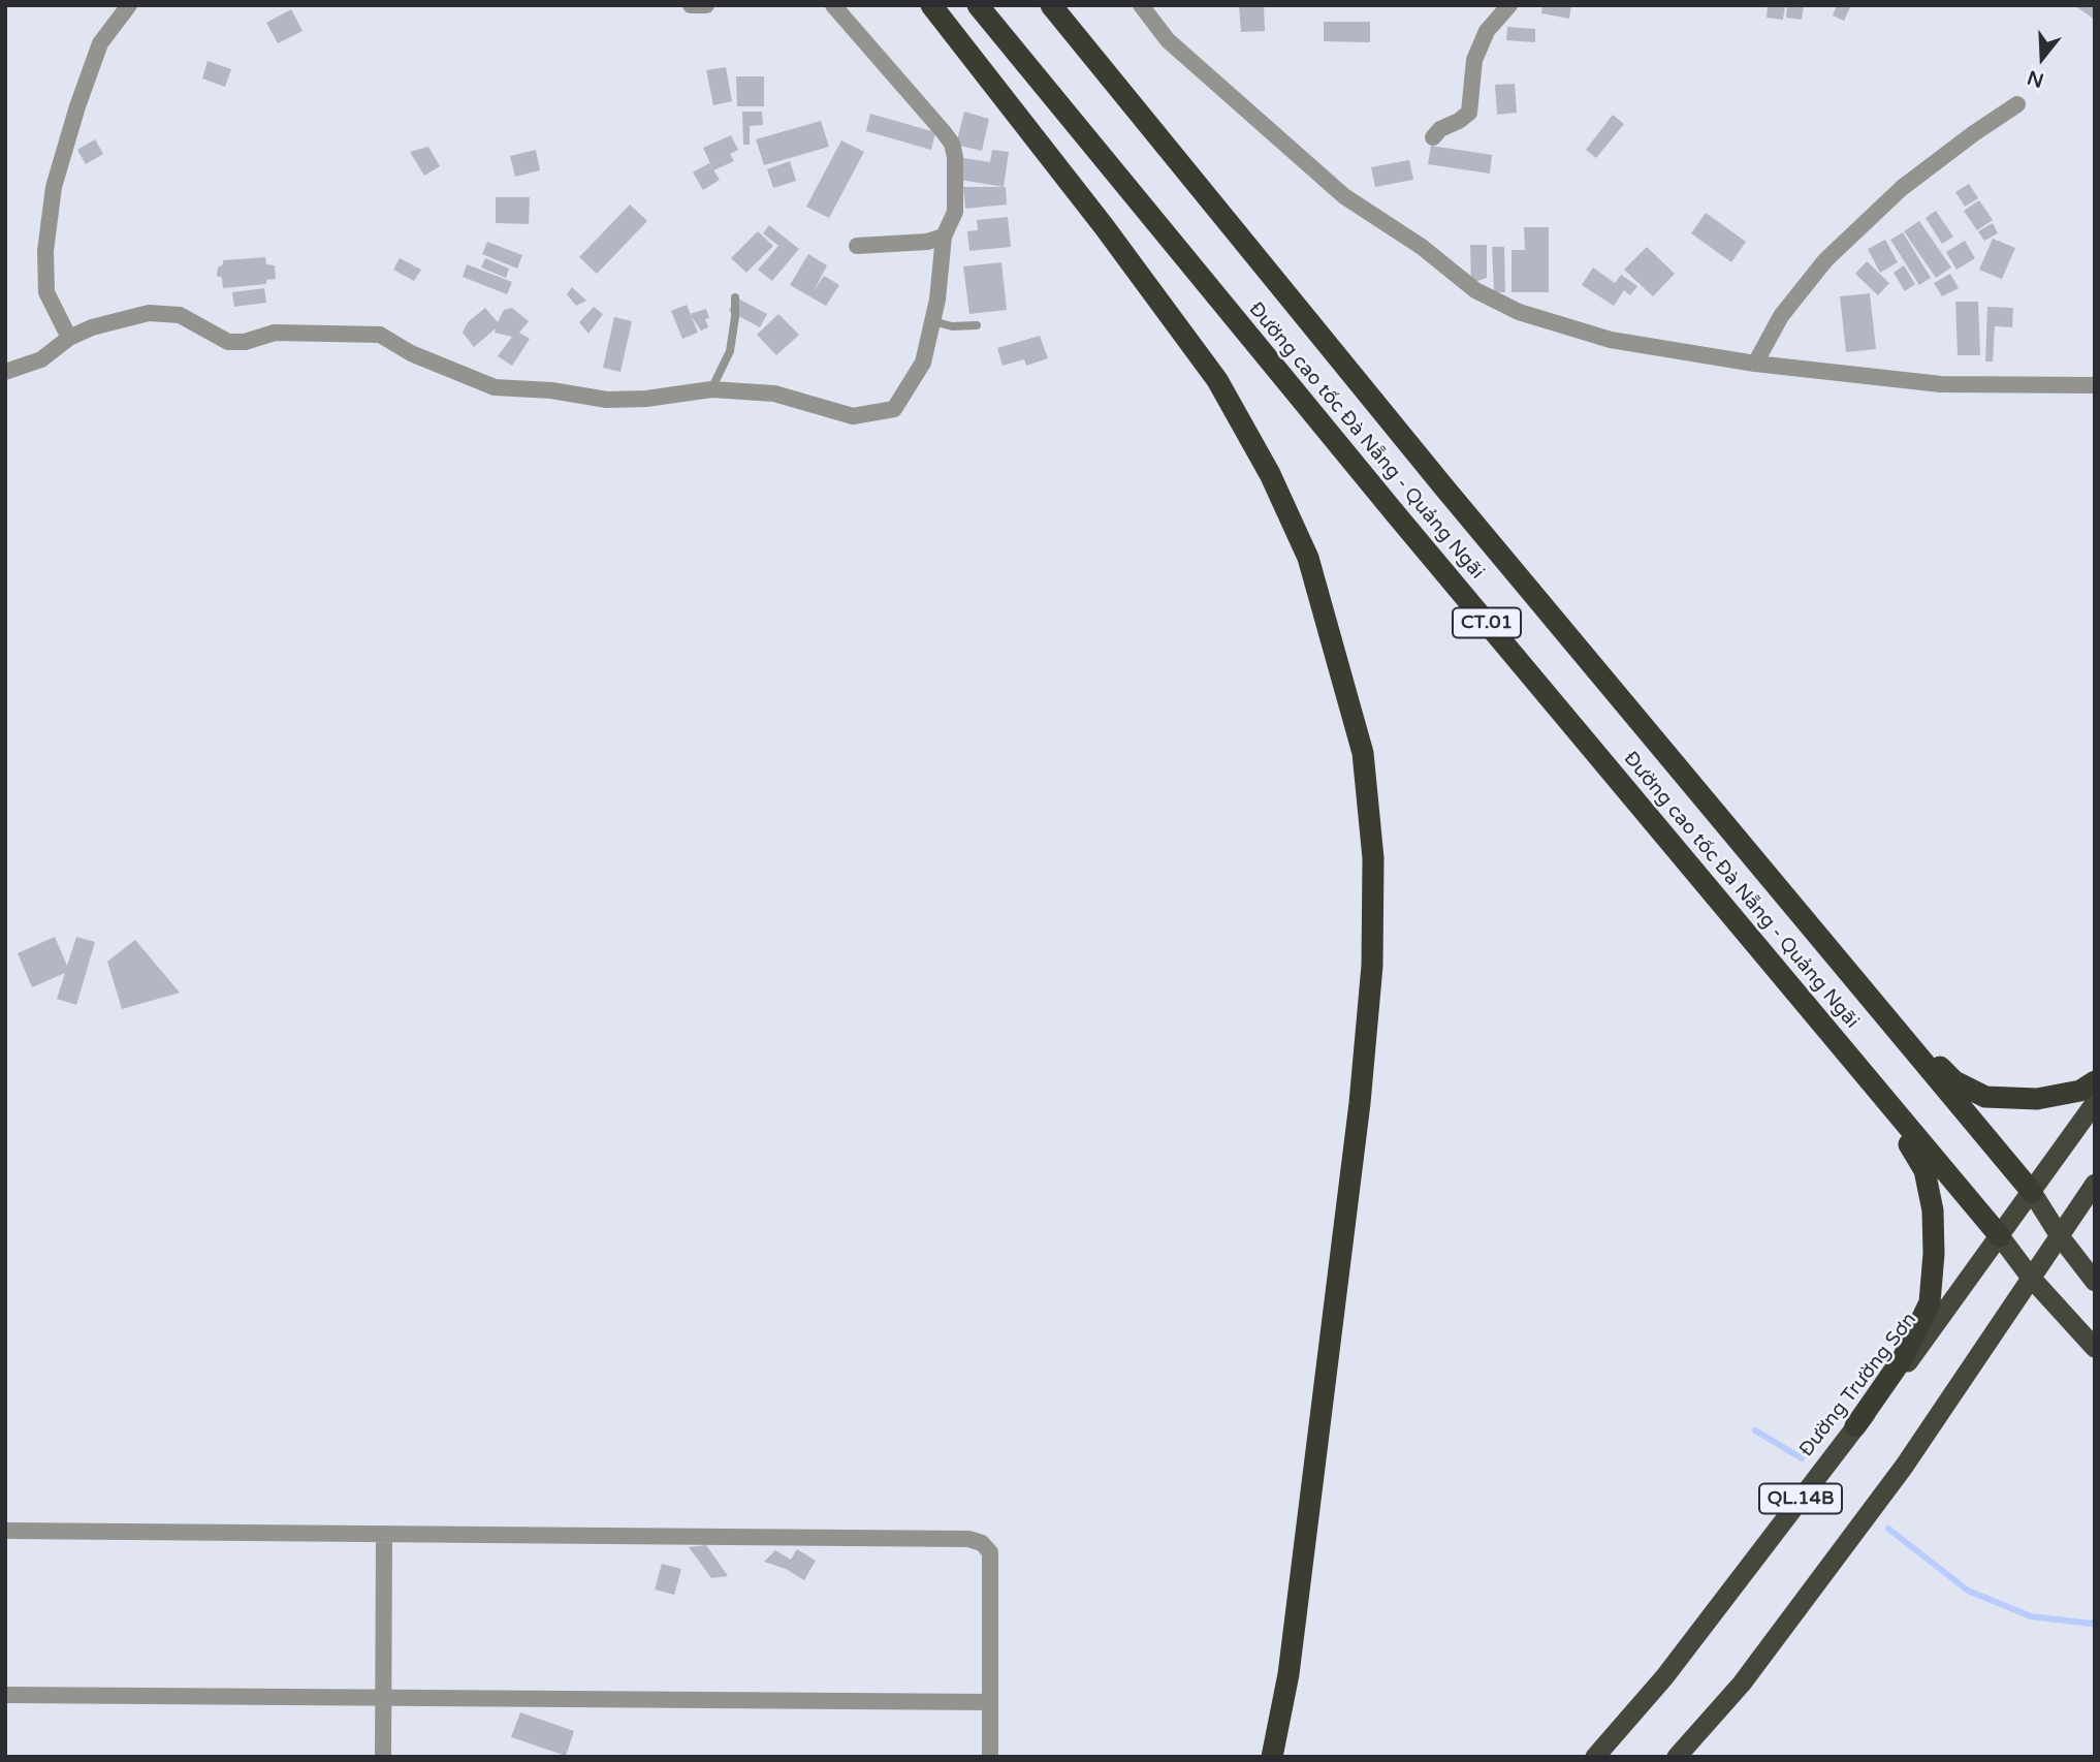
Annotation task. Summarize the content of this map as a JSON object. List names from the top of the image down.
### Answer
{
  "streets": {
    "highway": [
      "Đường cao tốc Đà Nẵng - Quảng Ngãi",
      "CT.01",
      "Đường Trường Sơn",
      "QL.14B"
    ]
  },
  "crossings": [
    ["Đường cao tốc Đà Nẵng - Quảng Ngãi", "Đường Trường Sơn"]
  ],
  "north": "bottom"
}
